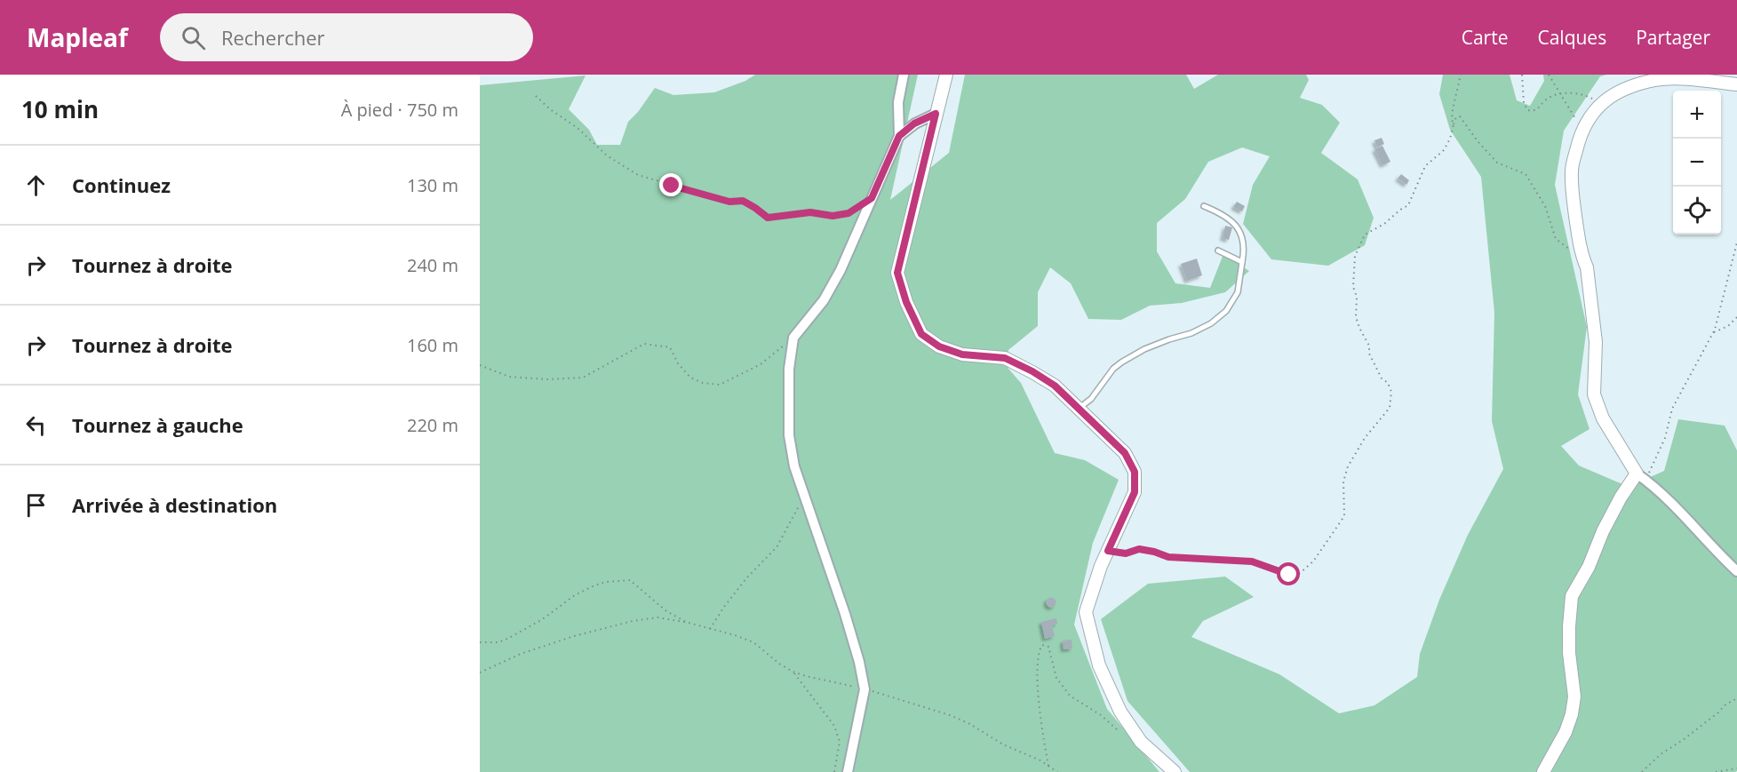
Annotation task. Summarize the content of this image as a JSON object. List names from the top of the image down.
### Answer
{
  "page": {
    "header": "Mapleaf",
    "search": "Rechercher",
    "nav": ["Carte", "Calques", "Partager"],
    "heading": ["10 min", "À pied · 750 m"],
    "map_buttons": ["+", "−"],
    "list": [
      ["Continuez", "130 m"],
      ["Tournez à droite", "240 m"],
      ["Tournez à droite", "160 m"],
      ["Tournez à gauche", "220 m"],
      "Arrivée à destination"
    ]
  }
}
